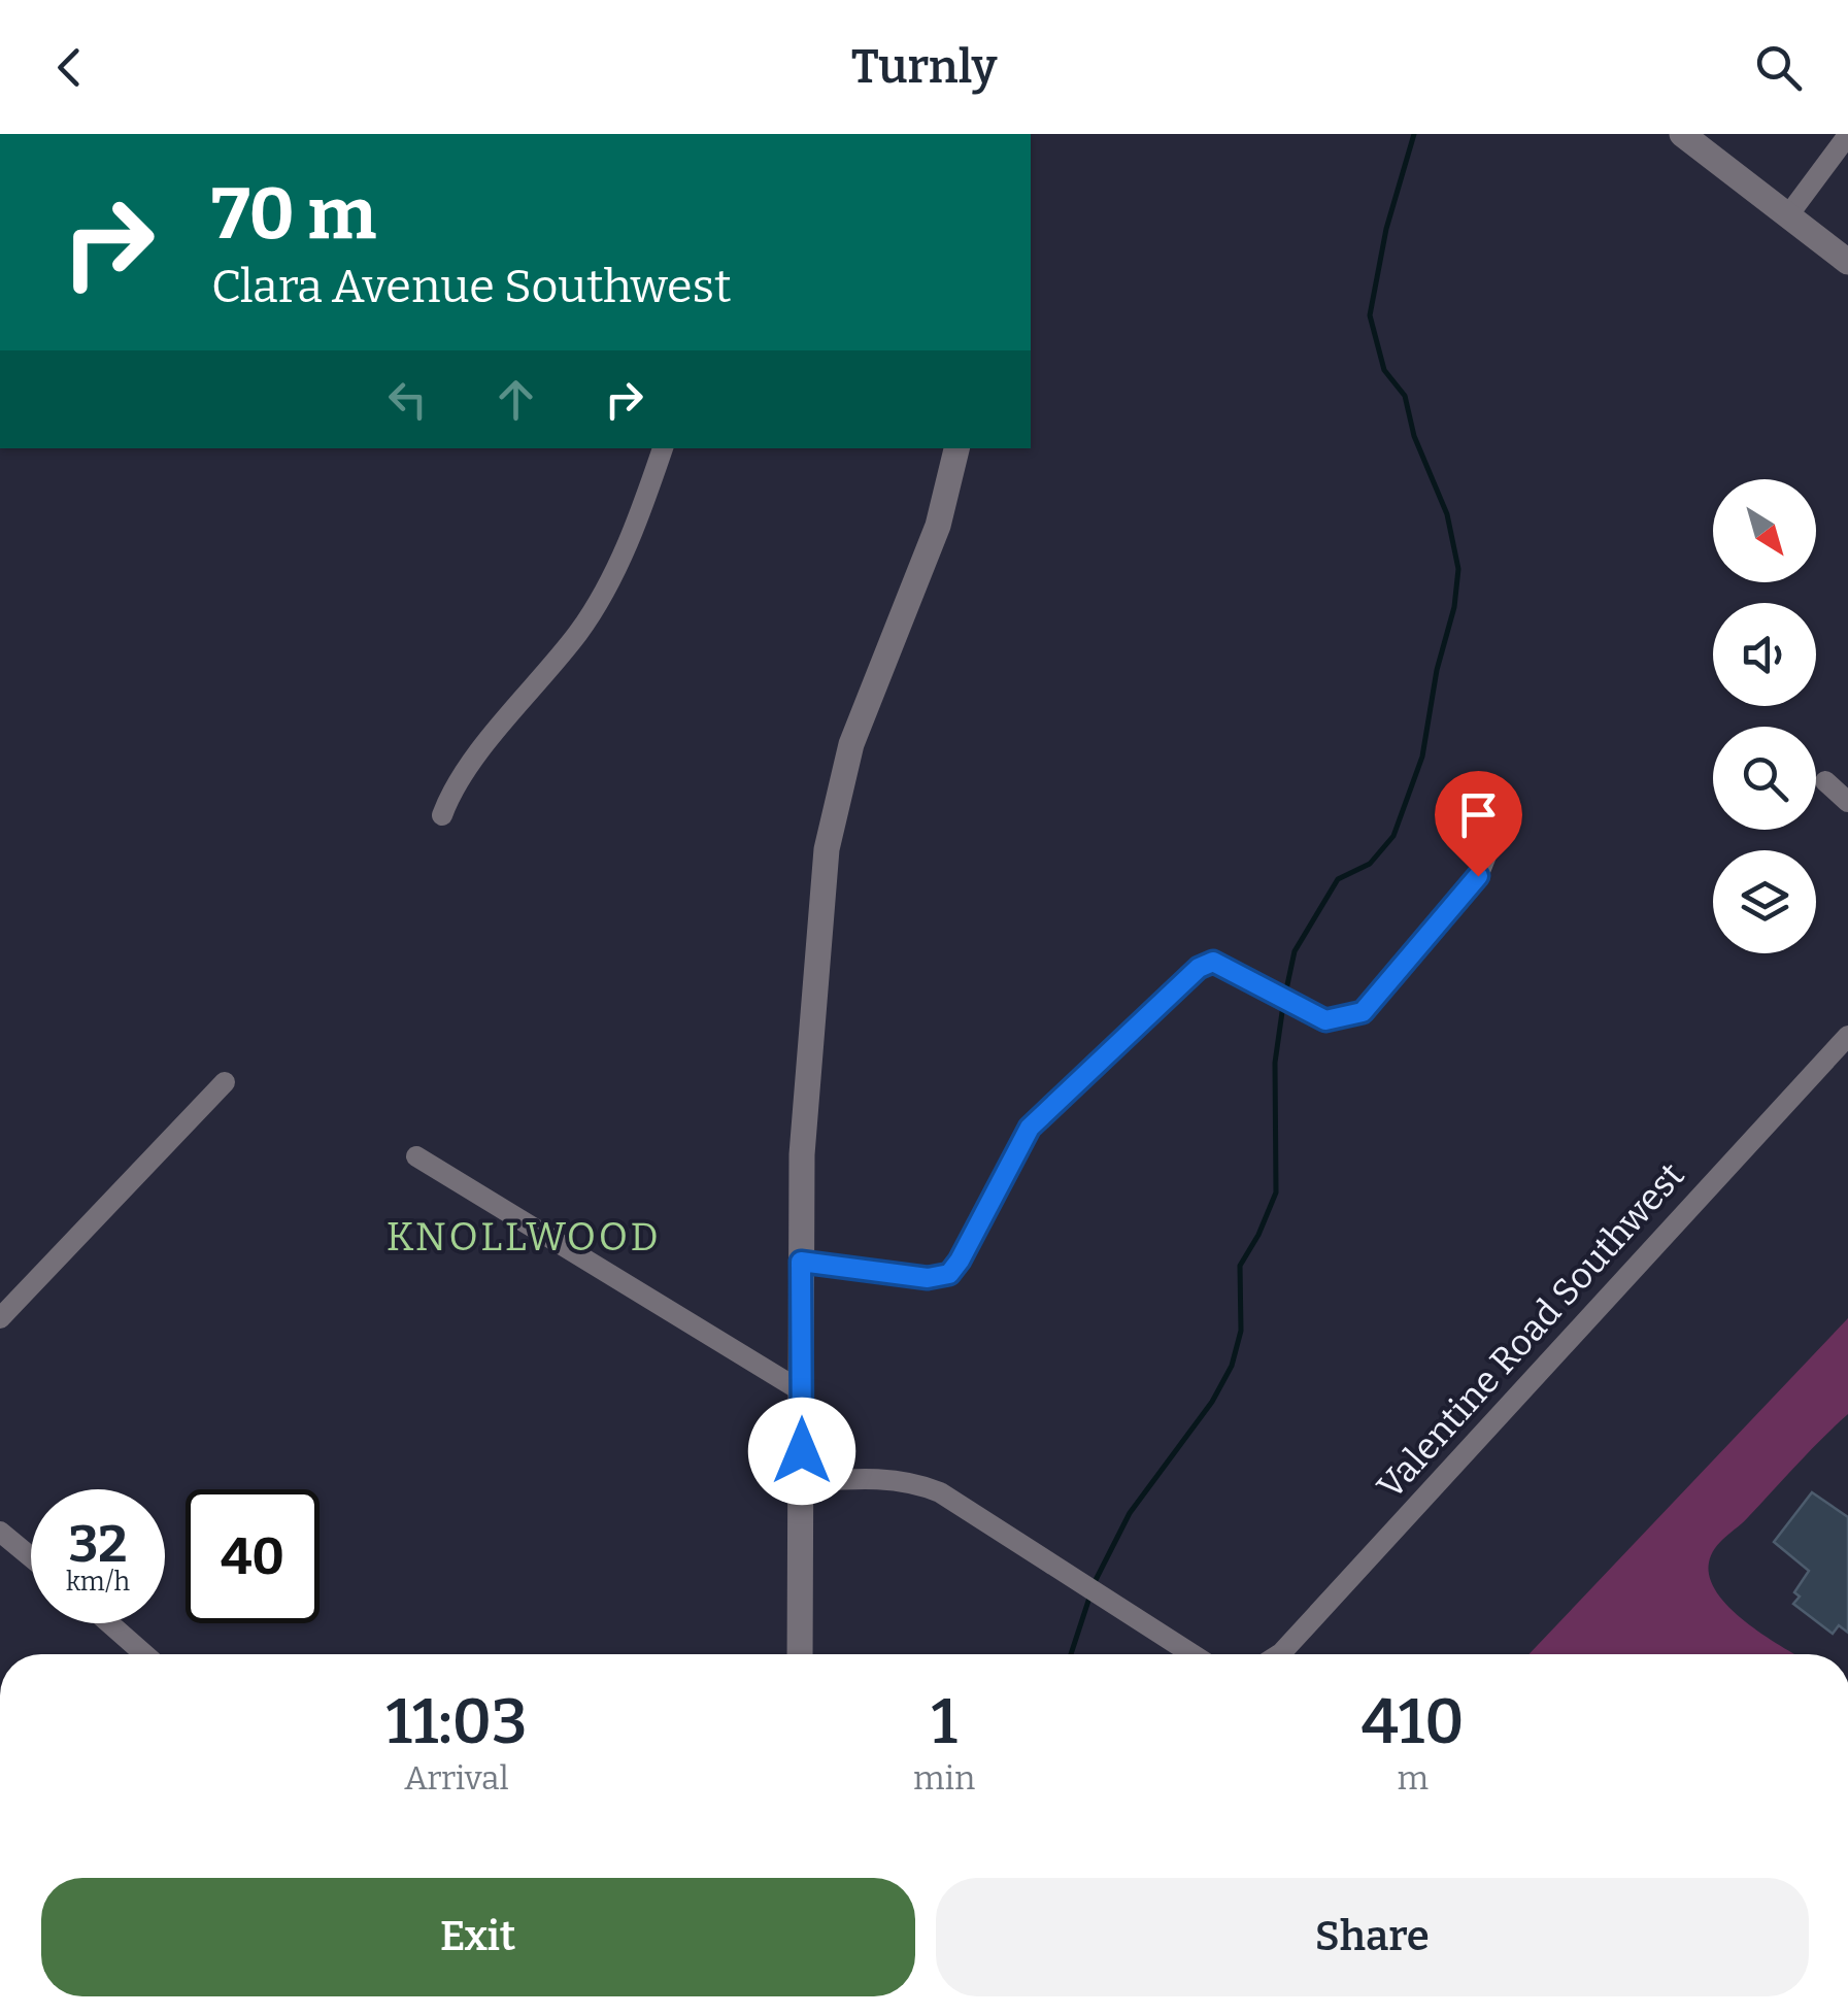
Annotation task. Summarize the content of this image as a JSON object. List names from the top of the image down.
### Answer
{
  "streets": {
    "street": ["Valentine Road Southwest"]
  },
  "districts": ["KNOLLWOOD"],
  "north": "bottom right",
  "page": {
    "header": "Turnly",
    "turn": ["70 m", "Clara Avenue Southwest"],
    "speed": "32 km/h",
    "limit": "40",
    "eta": [
      "11:03",
      "Arrival",
      "1",
      "min",
      "410",
      "m"
    ],
    "buttons": ["Exit", "Share"]
  }
}
